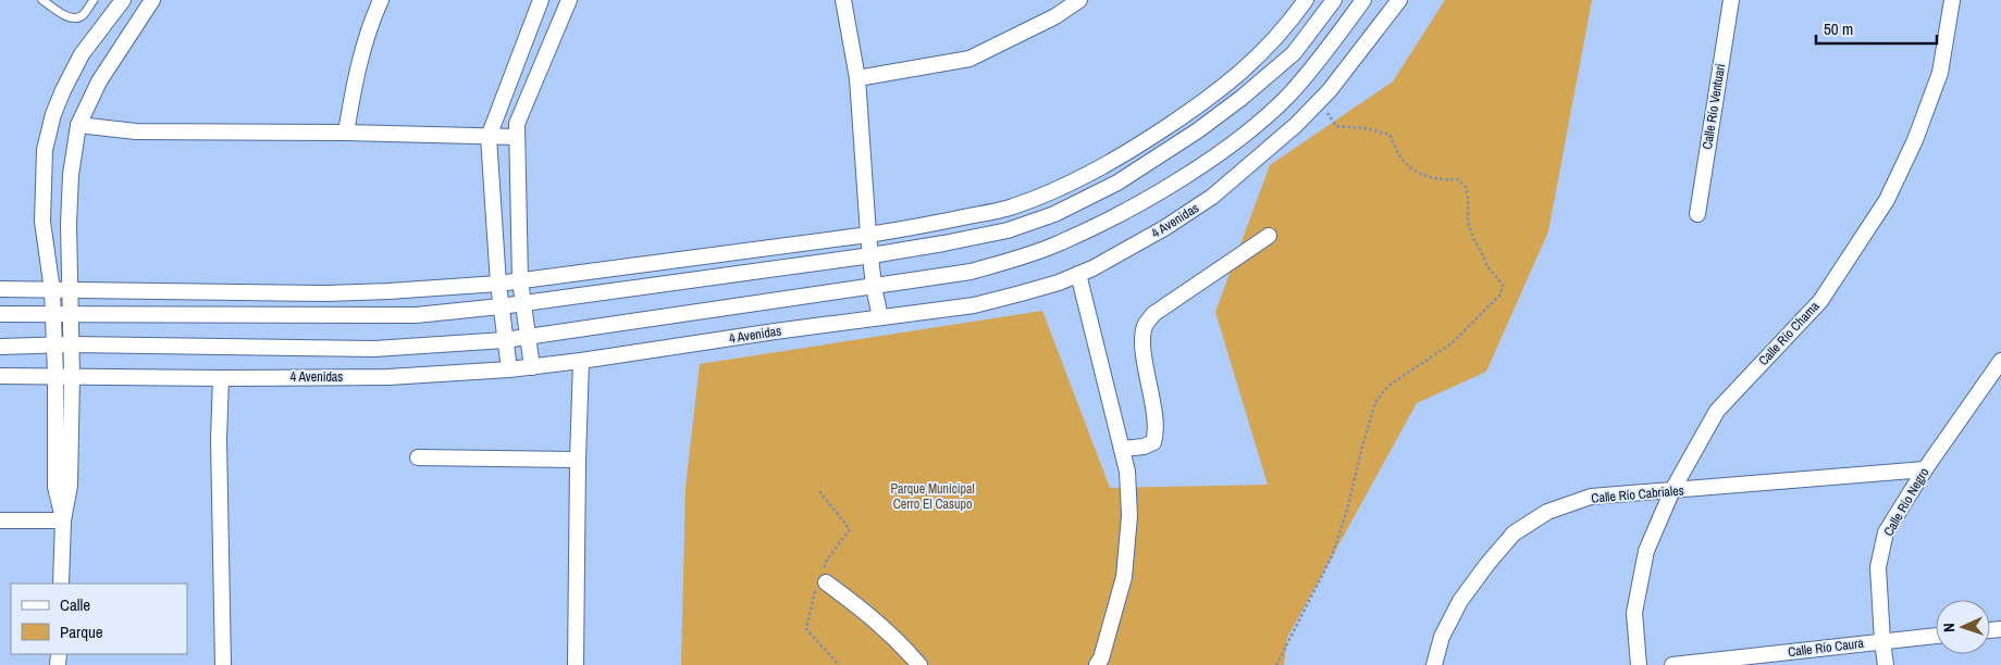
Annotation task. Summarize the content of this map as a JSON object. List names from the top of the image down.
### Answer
{
  "streets": {
    "street": [
      "Calle Río Ventuari",
      "4 Avenidas",
      "Calle Río Chama",
      "Calle Río Cabriales",
      "Calle Río Negro",
      "Calle Río Caura"
    ]
  },
  "crossings": [
    ["Calle Río Chama", "Calle Río Cabriales"],
    ["Calle Río Cabriales", "Calle Río Negro"],
    ["Calle Río Negro", "Calle Río Caura"]
  ],
  "parks": ["Parque Municipal Cerro El Casupo"],
  "legend": ["Calle", "Parque"],
  "scale_bar": "50 m",
  "north": "left"
}
